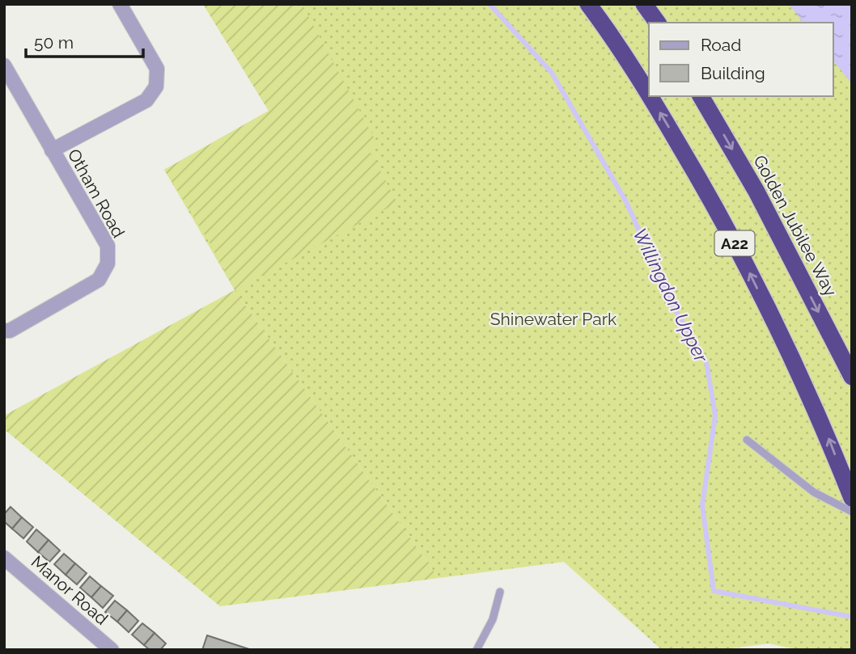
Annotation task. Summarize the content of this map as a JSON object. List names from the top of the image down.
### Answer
{
  "streets": {
    "highway": ["Golden Jubilee Way", "A22"],
    "street": ["Otham Road", "Manor Road"]
  },
  "water": ["Willingdon Upper"],
  "parks": ["Shinewater Park"],
  "legend": ["Road", "Building"],
  "scale_bar": "50 m"
}
